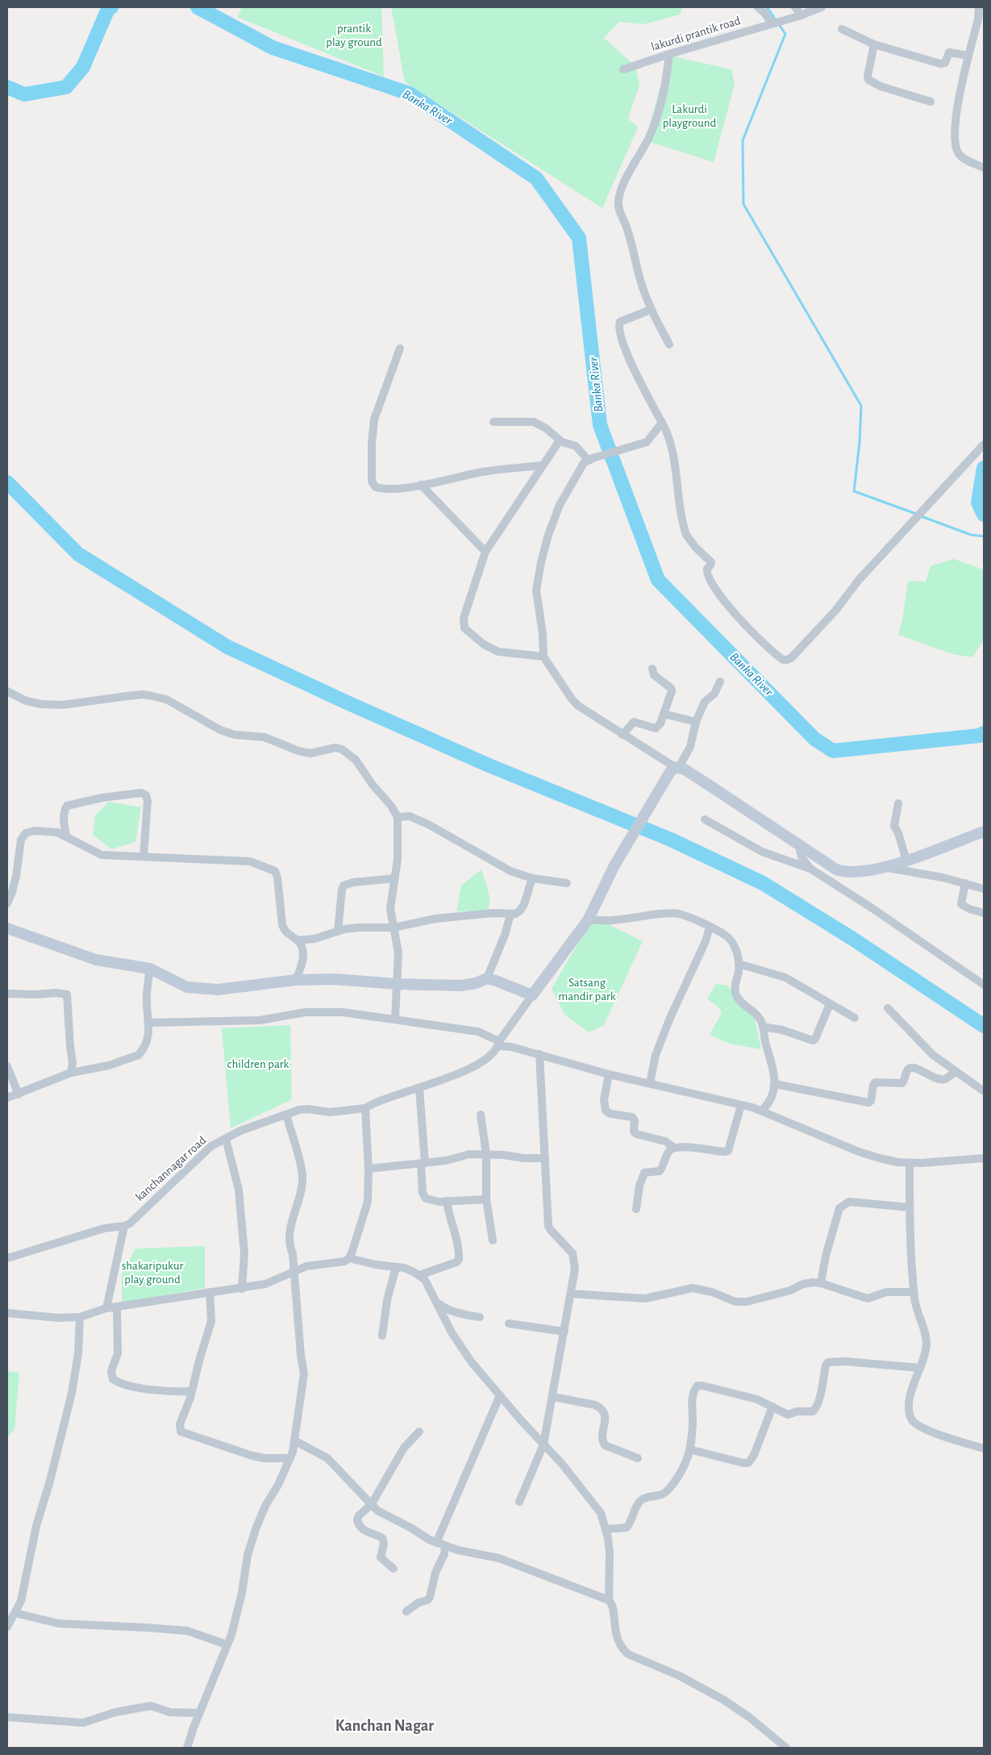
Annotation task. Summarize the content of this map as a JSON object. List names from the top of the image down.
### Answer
{
  "streets": {
    "street": ["lakurdi prantik road", "kanchannagar road"]
  },
  "districts": ["Kanchan Nagar"],
  "water": ["Banka River"],
  "parks": [
    "prantik play ground",
    "Lakurdi playground",
    "Satsang mandir park",
    "children park",
    "shakaripukur play ground"
  ]
}
